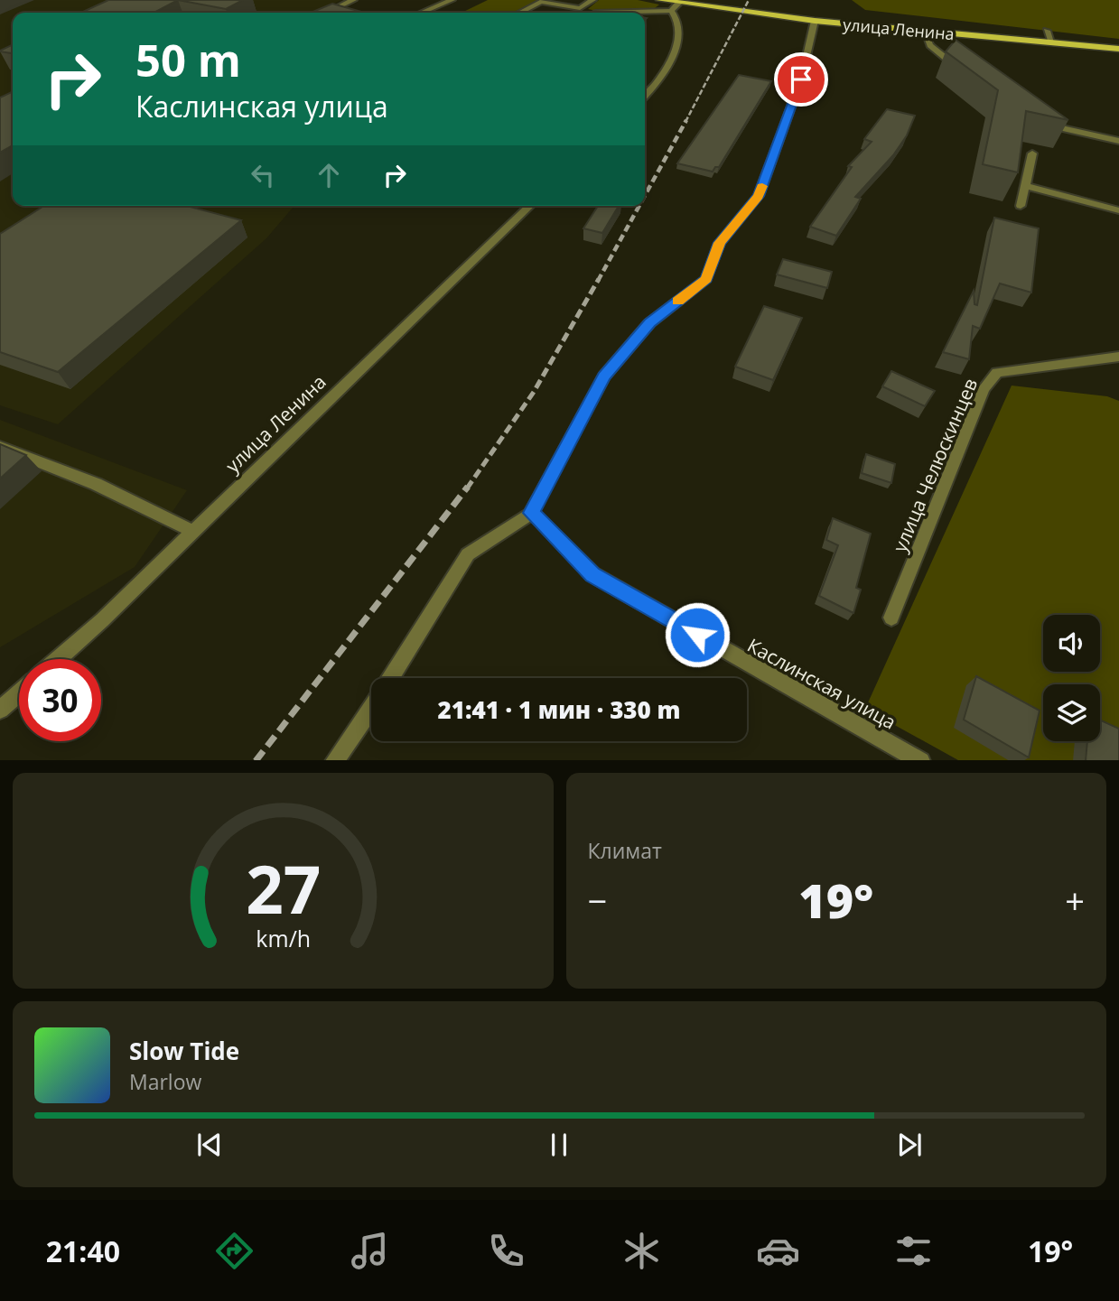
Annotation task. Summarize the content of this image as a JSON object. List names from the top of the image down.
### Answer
{
  "streets": {
    "main road": ["улица Ленина"],
    "street": ["улица Челюскинцев", "Каслинская улица"]
  },
  "page": {
    "turn": ["50 m", "Каслинская улица"],
    "limit": "30",
    "trip": "21:41 · 1 мин · 330 m",
    "tile": "Климат",
    "heat": ["−", "19°", "+"],
    "song": ["Slow Tide", "Marlow"],
    "tabs": ["21:40", "19°"],
    "gauge": ["27", "km/h"]
  }
}
